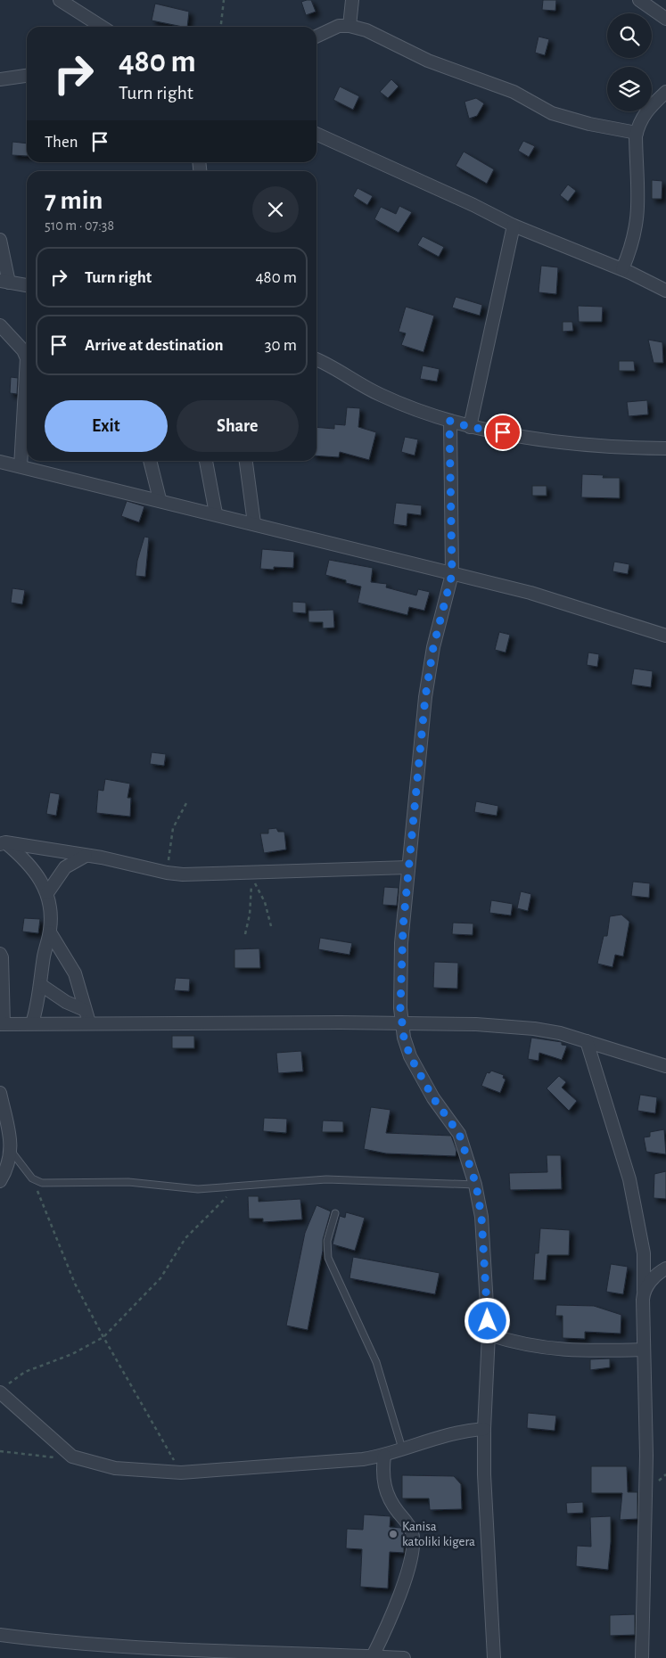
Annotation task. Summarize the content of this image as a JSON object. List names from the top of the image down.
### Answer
{
  "places": ["Kanisa katoliki kigera"],
  "page": {
    "turn": ["480 m", "Turn right"],
    "then": "Then",
    "heading": ["7 min", "510 m · 07:38"],
    "list": [
      {
        "name": "Turn right",
        "value": "480 m"
      },
      {
        "name": "Arrive at destination",
        "value": "30 m"
      }
    ],
    "buttons": ["Exit", "Share"]
  }
}
